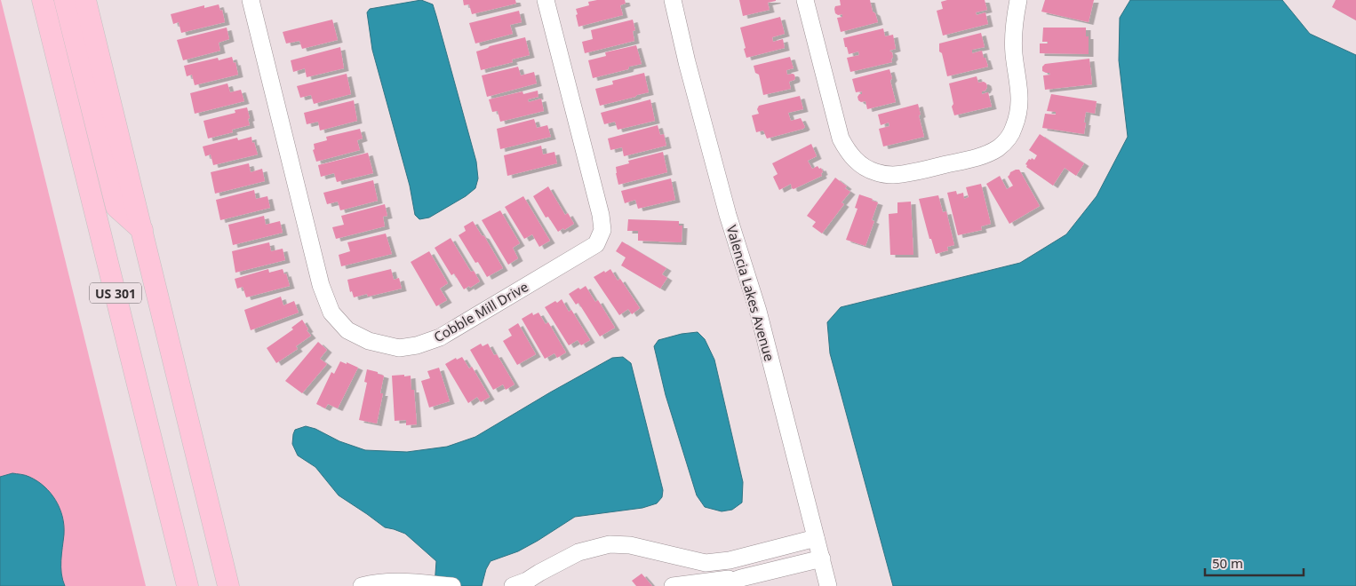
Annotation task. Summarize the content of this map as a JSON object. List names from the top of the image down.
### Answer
{
  "streets": {
    "main road": ["US 301"],
    "street": ["Valencia Lakes Avenue", "Cobble Mill Drive"]
  },
  "scale_bar": "50 m"
}
